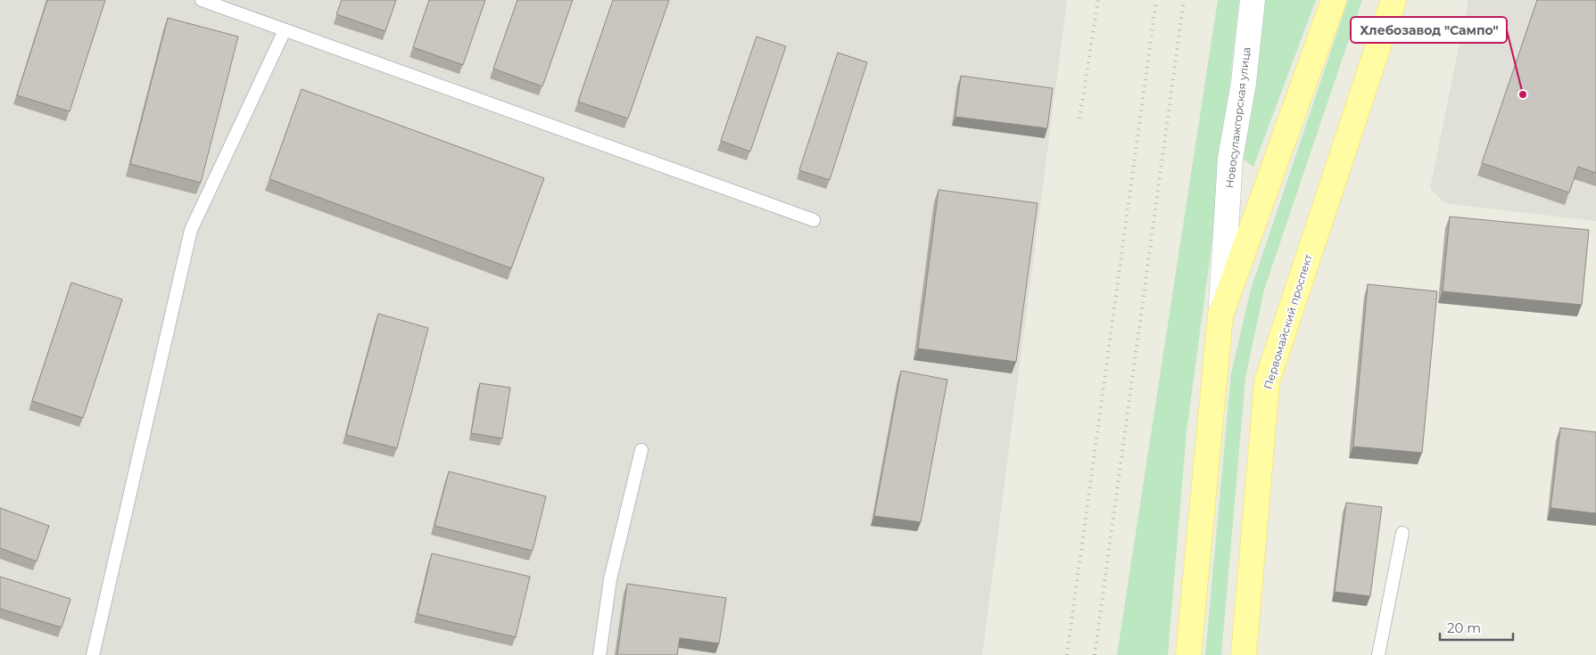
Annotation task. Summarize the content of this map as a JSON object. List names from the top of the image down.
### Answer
{
  "streets": {
    "main road": ["Новосулажгорская улица", "Первомайский проспект"]
  },
  "places": ["Хлебозавод \"Сампо\""],
  "scale_bar": "20 m"
}
